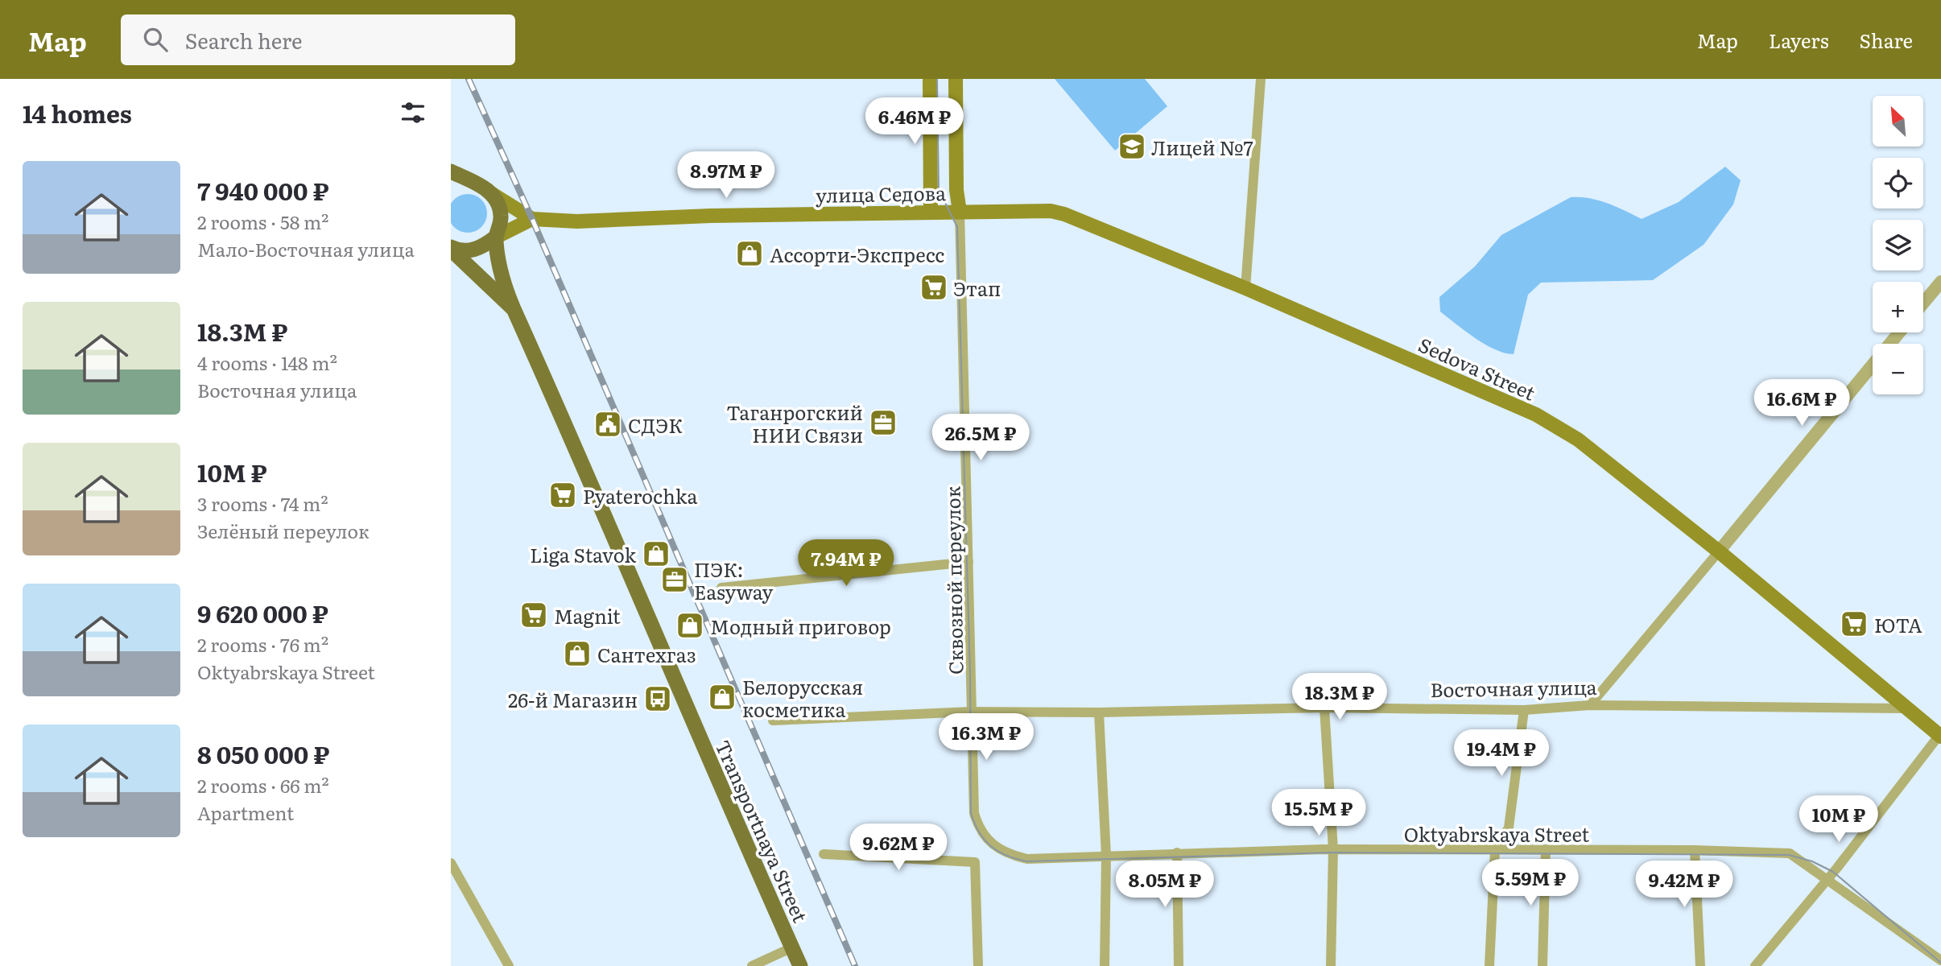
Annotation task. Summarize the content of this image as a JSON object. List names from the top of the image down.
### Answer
{
  "streets": {
    "main road": ["улица Седова", "Sedova Street", "Transportnaya Street"],
    "street": ["Сквозной переулок", "Восточная улица", "Oktyabrskaya Street"]
  },
  "crossings": [
    ["улица Седова", "Sedova Street"],
    ["улица Седова", "Сквозной переулок"],
    ["Sedova Street", "Сквозной переулок"],
    ["Sedova Street", "Восточная улица"],
    ["Сквозной переулок", "Восточная улица"],
    ["Сквозной переулок", "Oktyabrskaya Street"]
  ],
  "places": {
    "school or university": ["Лицей №7"],
    "shop": [
      "Ассорти-Экспресс",
      "Liga Stavok",
      "Модный приговор",
      "Сантехгаз",
      "Белорусская косметика"
    ],
    "supermarket": [
      "Этап",
      "Pyaterochka",
      "Magnit",
      "ЮТА"
    ],
    "office": ["Таганрогский НИИ Связи", "ПЭК: Easyway"],
    "public building": ["СДЭК"],
    "bus stop": ["26-й Магазин"]
  },
  "north": "top left",
  "page": {
    "header": "Map",
    "search": "Search here",
    "nav": ["Map", "Layers", "Share"],
    "heading": "14 homes",
    "map_buttons": ["+", "−"],
    "price": [
      "6.46M ₽",
      "8.97M ₽",
      "16.6M ₽",
      "26.5M ₽",
      "7.94M ₽",
      "18.3M ₽",
      "16.3M ₽",
      "19.4M ₽",
      "15.5M ₽",
      "10M ₽",
      "9.62M ₽",
      "5.59M ₽",
      "8.05M ₽",
      "9.42M ₽"
    ],
    "list": [
      {
        "name": "7 940 000 ₽",
        "note": "2 rooms · 58 m² · Мало-Восточная улица"
      },
      {
        "name": "18.3M ₽",
        "note": "4 rooms · 148 m² · Восточная улица"
      },
      {
        "name": "10M ₽",
        "note": "3 rooms · 74 m² · Зелёный переулок"
      },
      {
        "name": "9 620 000 ₽",
        "note": "2 rooms · 76 m² · Oktyabrskaya Street"
      },
      {
        "name": "8 050 000 ₽",
        "note": "2 rooms · 66 m² · Apartment"
      }
    ]
  }
}
